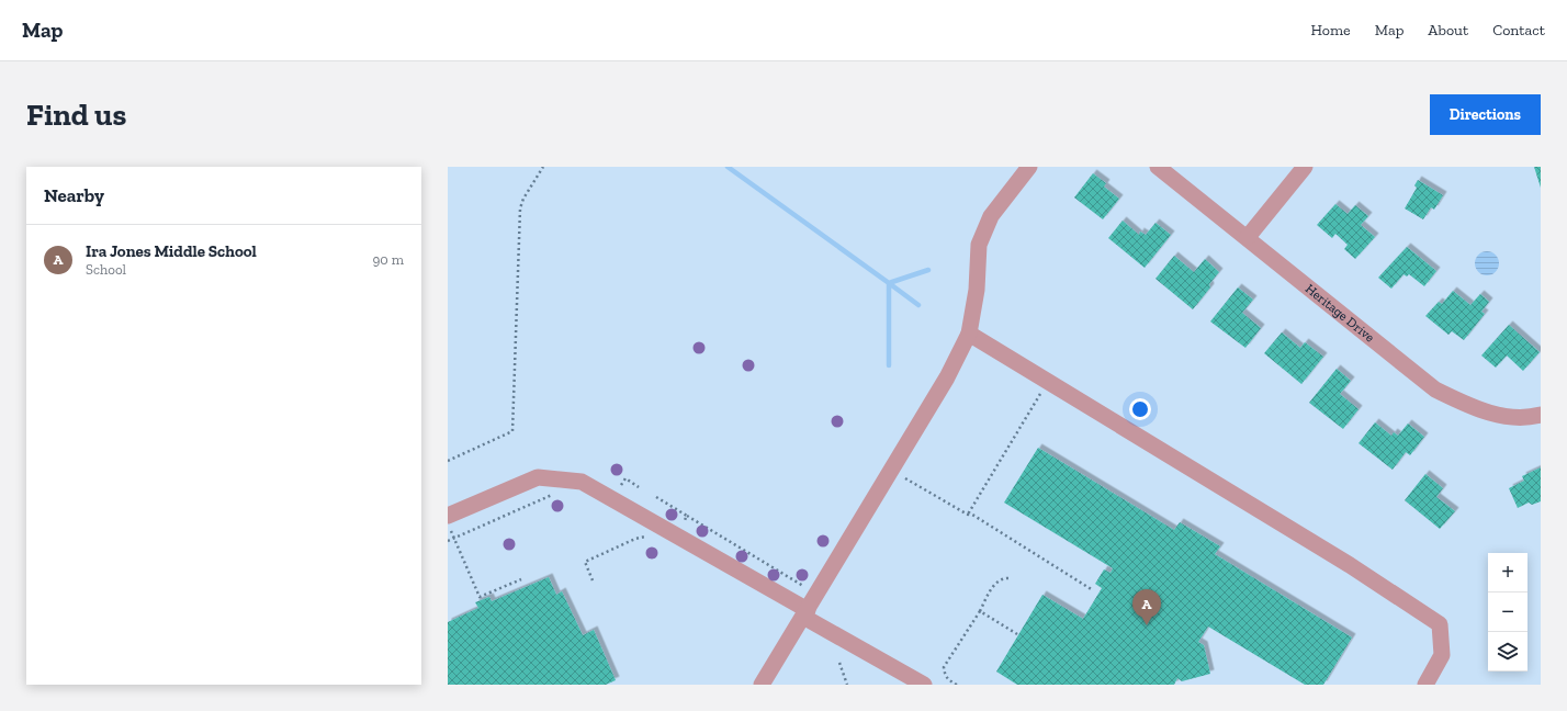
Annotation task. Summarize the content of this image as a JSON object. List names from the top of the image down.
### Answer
{
  "streets": {
    "street": ["Heritage Drive"]
  },
  "page": {
    "header": "Map",
    "nav": [
      "Home",
      "Map",
      "About",
      "Contact"
    ],
    "buttons": "Directions",
    "title": "Find us",
    "heading": "Nearby",
    "list": [
      {
        "mark": "A",
        "name": "Ira Jones Middle School",
        "note": "School",
        "value": "90 m"
      }
    ],
    "map_buttons": ["+", "−"],
    "pins": "A"
  }
}
